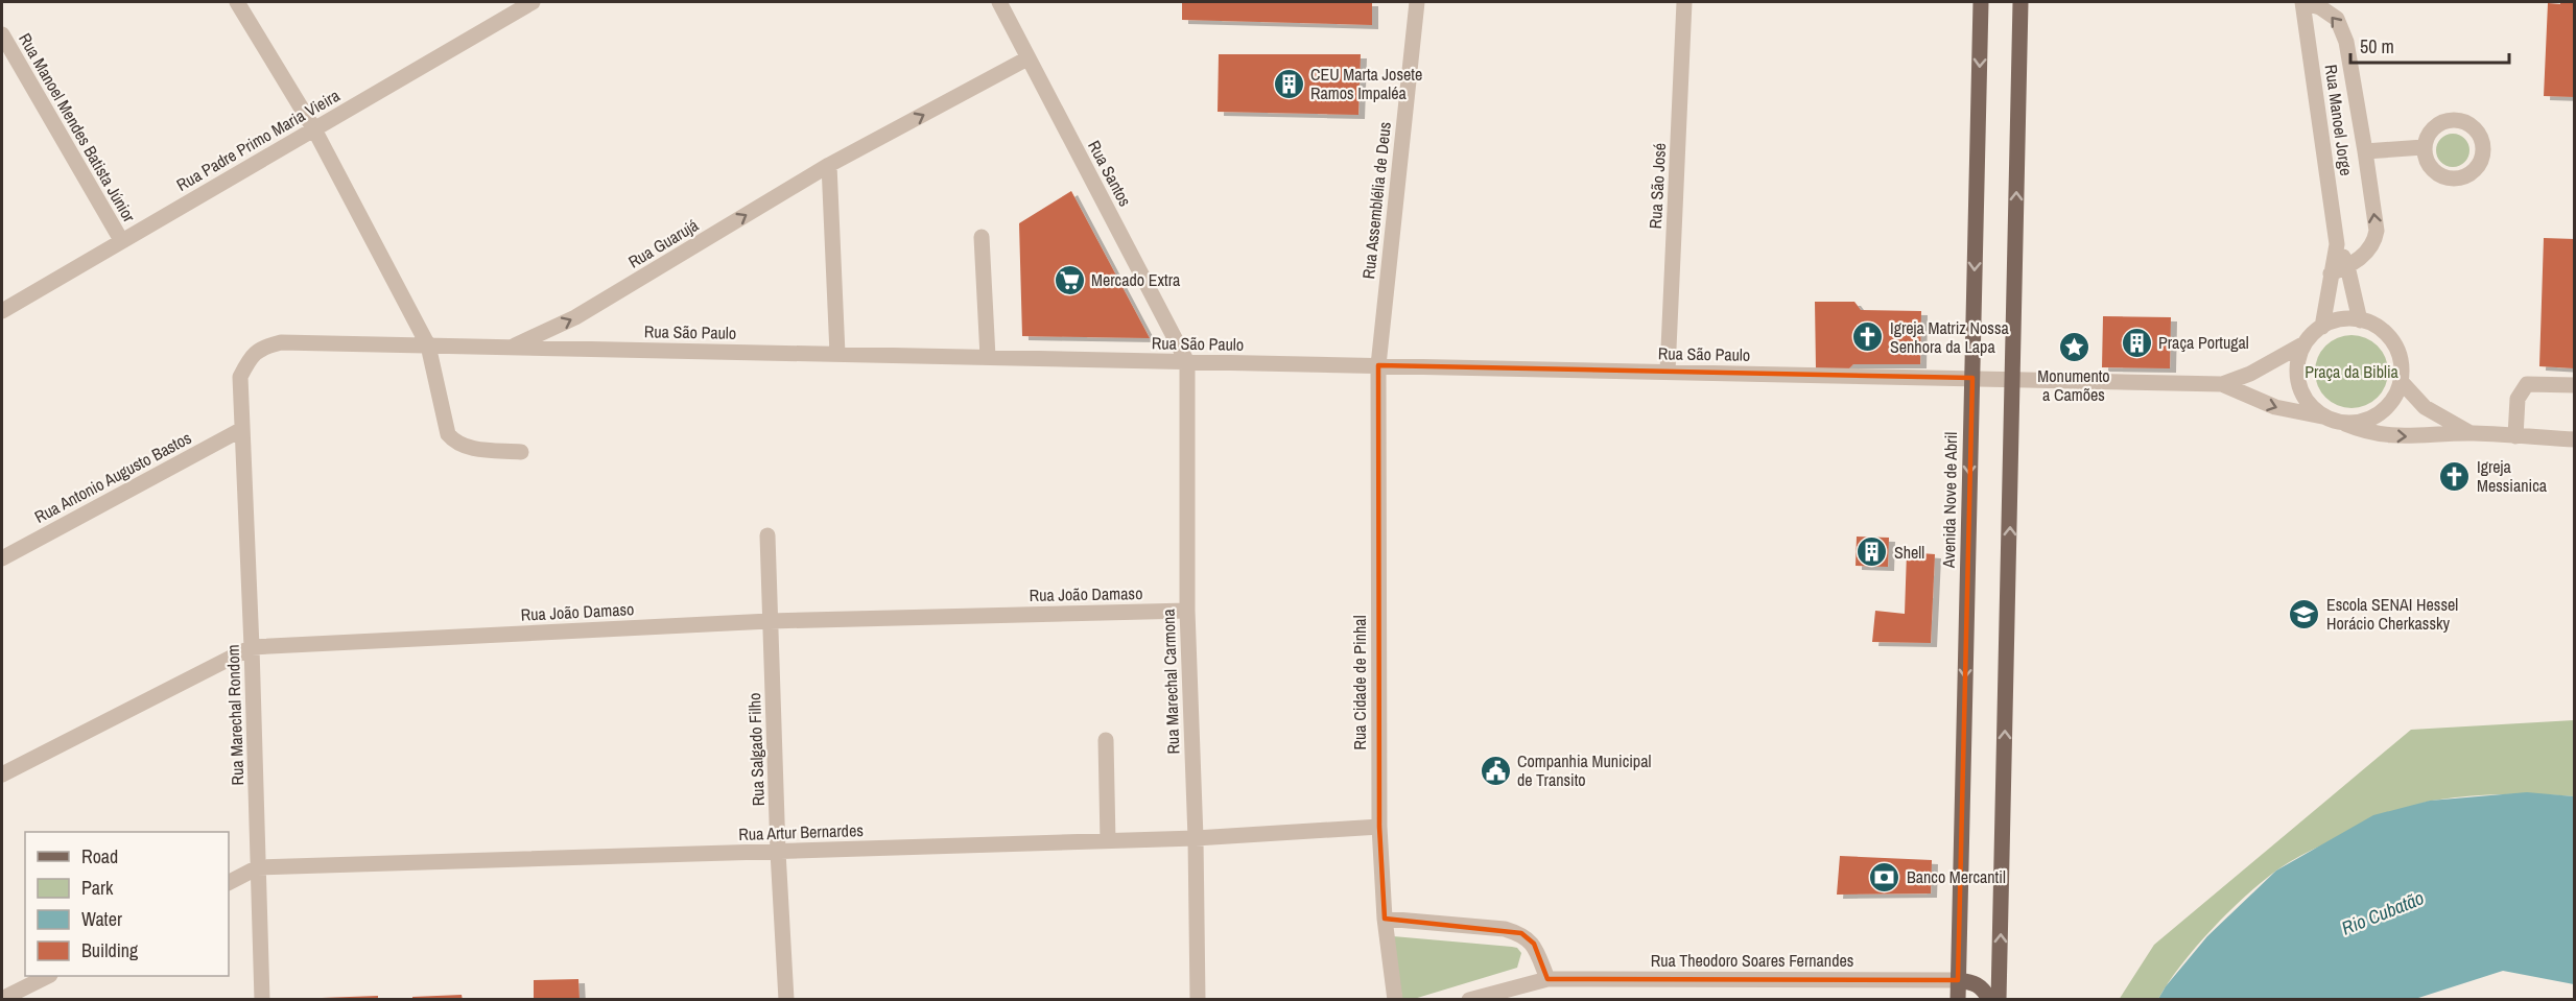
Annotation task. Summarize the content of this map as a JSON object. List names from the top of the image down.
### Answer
{
  "streets": {
    "main road": ["Avenida Nove de Abril"],
    "street": [
      "Rua Manoel Jorge",
      "Rua Manoel Mendes Batista Júnior",
      "Rua Padre Primo Maria Vieira",
      "Rua Santos",
      "Rua São José",
      "Rua Assemblélia de Deus",
      "Rua Guarujá",
      "Rua São Paulo",
      "Rua Antonio Augusto Bastos",
      "Rua João Damaso",
      "Rua Marechal Carmona",
      "Rua Cidade de Pinhal",
      "Rua Marechal Rondom",
      "Rua Salgado Filho",
      "Rua Artur Bernardes",
      "Rua Theodoro Soares Fernandes"
    ]
  },
  "crossings": [
    ["Rua Manoel Jorge", "Rua São Paulo"],
    ["Rua Manoel Mendes Batista Júnior", "Rua Padre Primo Maria Vieira"],
    ["Rua Santos", "Rua Guarujá"],
    ["Rua Santos", "Rua São Paulo"],
    ["Rua Santos", "Rua Marechal Carmona"],
    ["Rua São José", "Rua São Paulo"],
    ["Rua Assemblélia de Deus", "Rua São Paulo"],
    ["Rua Assemblélia de Deus", "Rua Cidade de Pinhal"],
    ["Rua Guarujá", "Rua São Paulo"],
    ["Rua São Paulo", "Rua Antonio Augusto Bastos"],
    ["Rua São Paulo", "Avenida Nove de Abril"],
    ["Rua São Paulo", "Rua Marechal Carmona"],
    ["Rua São Paulo", "Rua Cidade de Pinhal"],
    ["Rua São Paulo", "Rua Marechal Rondom"],
    ["Rua Antonio Augusto Bastos", "Rua Marechal Rondom"],
    ["Avenida Nove de Abril", "Rua Theodoro Soares Fernandes"],
    ["Rua João Damaso", "Rua Marechal Carmona"],
    ["Rua João Damaso", "Rua Marechal Rondom"],
    ["Rua João Damaso", "Rua Salgado Filho"],
    ["Rua Marechal Carmona", "Rua Artur Bernardes"],
    ["Rua Cidade de Pinhal", "Rua Artur Bernardes"],
    ["Rua Marechal Rondom", "Rua Artur Bernardes"],
    ["Rua Salgado Filho", "Rua Artur Bernardes"]
  ],
  "one_way": ["Rua Guarujá"],
  "water": ["Rio Cubatão"],
  "parks": ["Praça da Biblia"],
  "places": {
    "building": ["CEU Marta Josete Ramos Impaléa", "Praça Portugal", "Shell"],
    "supermarket": ["Mercado Extra"],
    "church": ["Igreja Matriz Nossa Senhora da Lapa", "Igreja Messianica"],
    "place": ["Monumento a Camões"],
    "school or university": ["Escola SENAI Hessel Horácio Cherkassky"],
    "public building": ["Companhia Municipal de Transito"],
    "bank": ["Banco Mercantil"]
  },
  "legend": [
    "Road",
    "Park",
    "Water",
    "Building"
  ],
  "scale_bar": "50 m"
}
